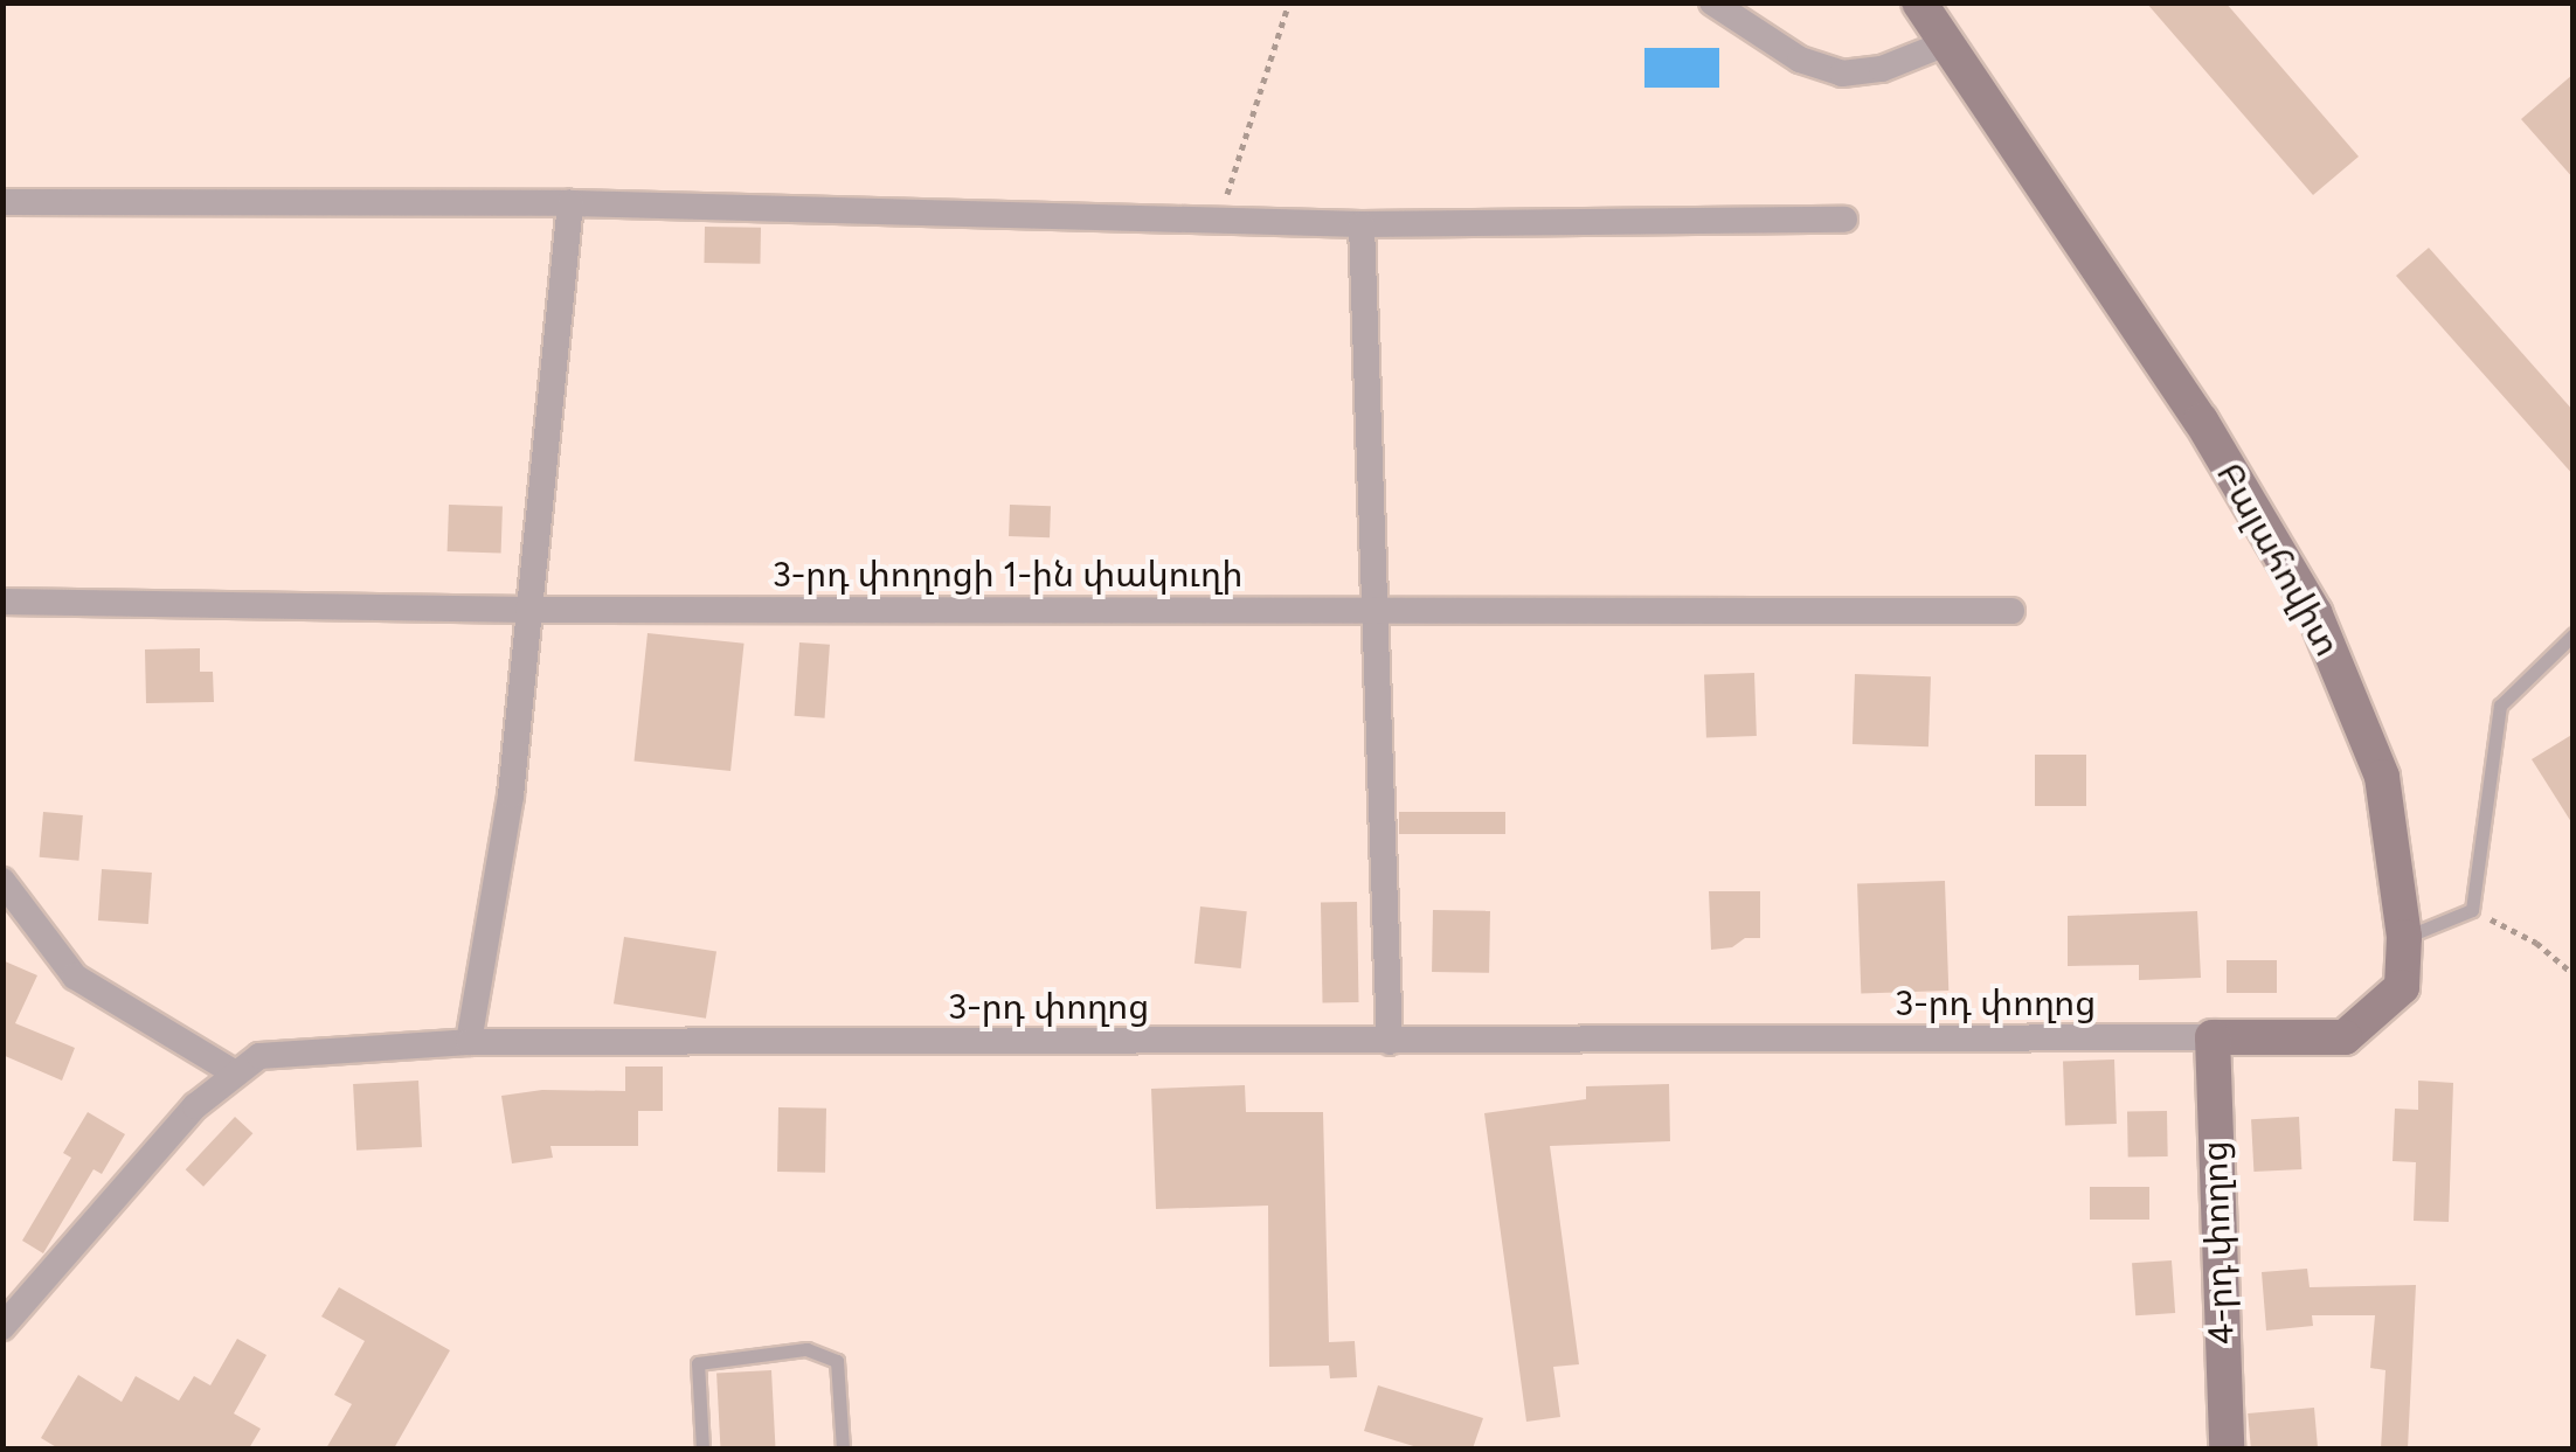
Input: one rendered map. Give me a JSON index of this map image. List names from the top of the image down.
{
  "streets": {
    "street": [
      "Բալահովիտ",
      "3-րդ փողոցի 1-ին փակուղի",
      "3-րդ փողոց",
      "4-րդ փողոց"
    ]
  },
  "crossings": [
    ["Բալահովիտ", "3-րդ փողոց"],
    ["Բալահովիտ", "4-րդ փողոց"],
    ["3-րդ փողոց", "4-րդ փողոց"]
  ]
}
